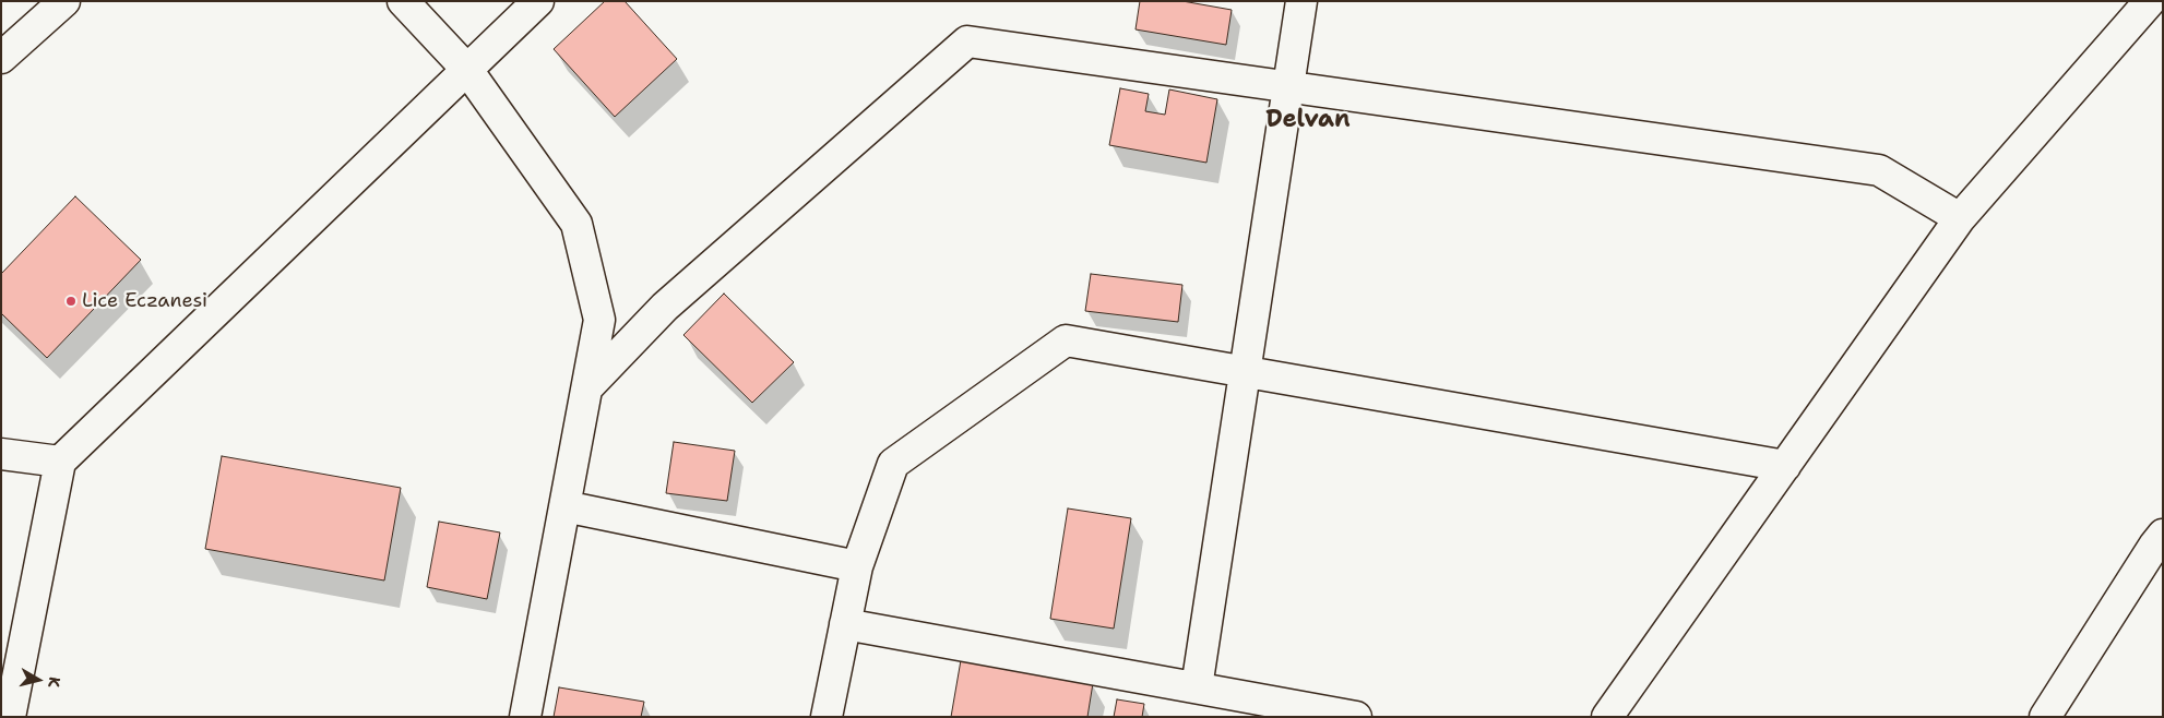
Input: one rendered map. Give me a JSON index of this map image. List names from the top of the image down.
{
  "districts": ["Delvan"],
  "places": ["Lice Eczanesi"],
  "north": "right"
}
